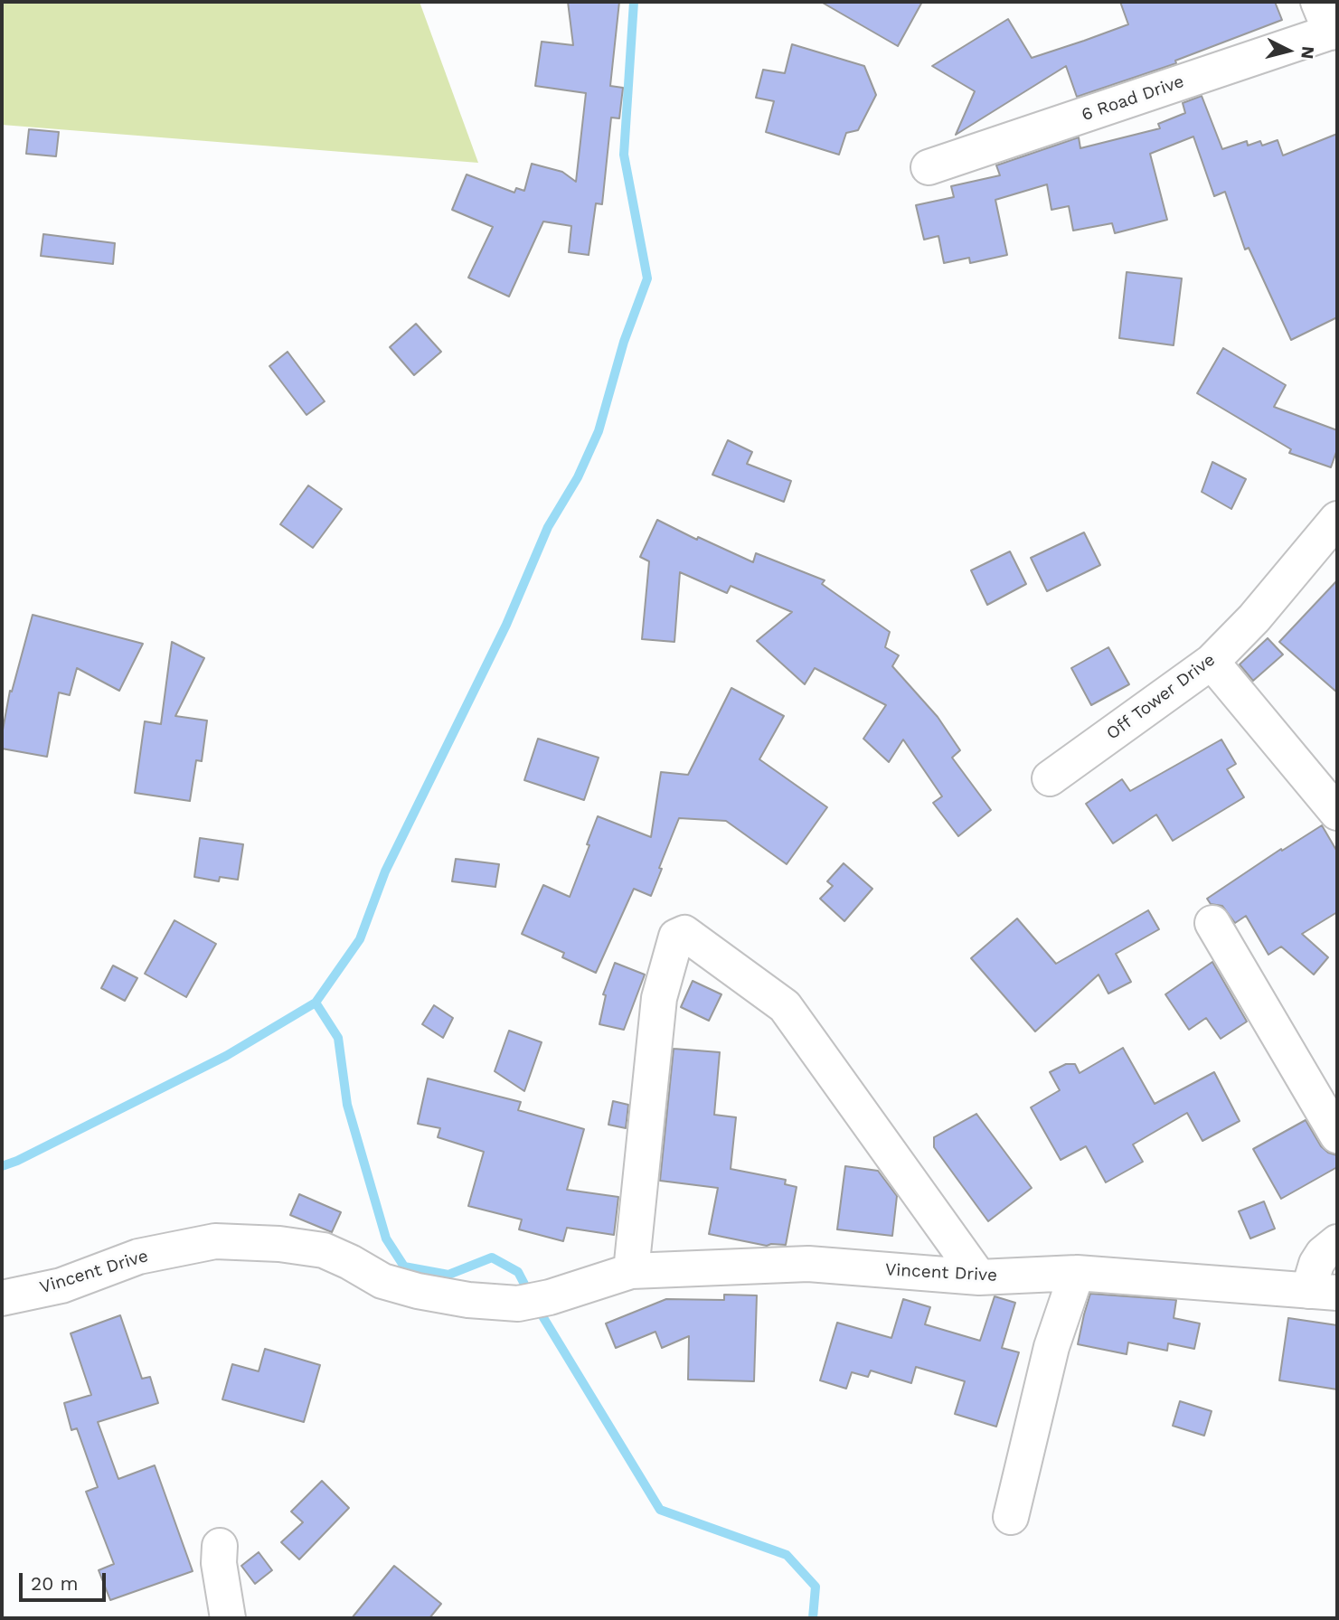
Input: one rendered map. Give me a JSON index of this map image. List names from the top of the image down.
{
  "streets": {
    "street": ["6 Road Drive", "Off Tower Drive", "Vincent Drive"]
  },
  "scale_bar": "20 m",
  "north": "right"
}
